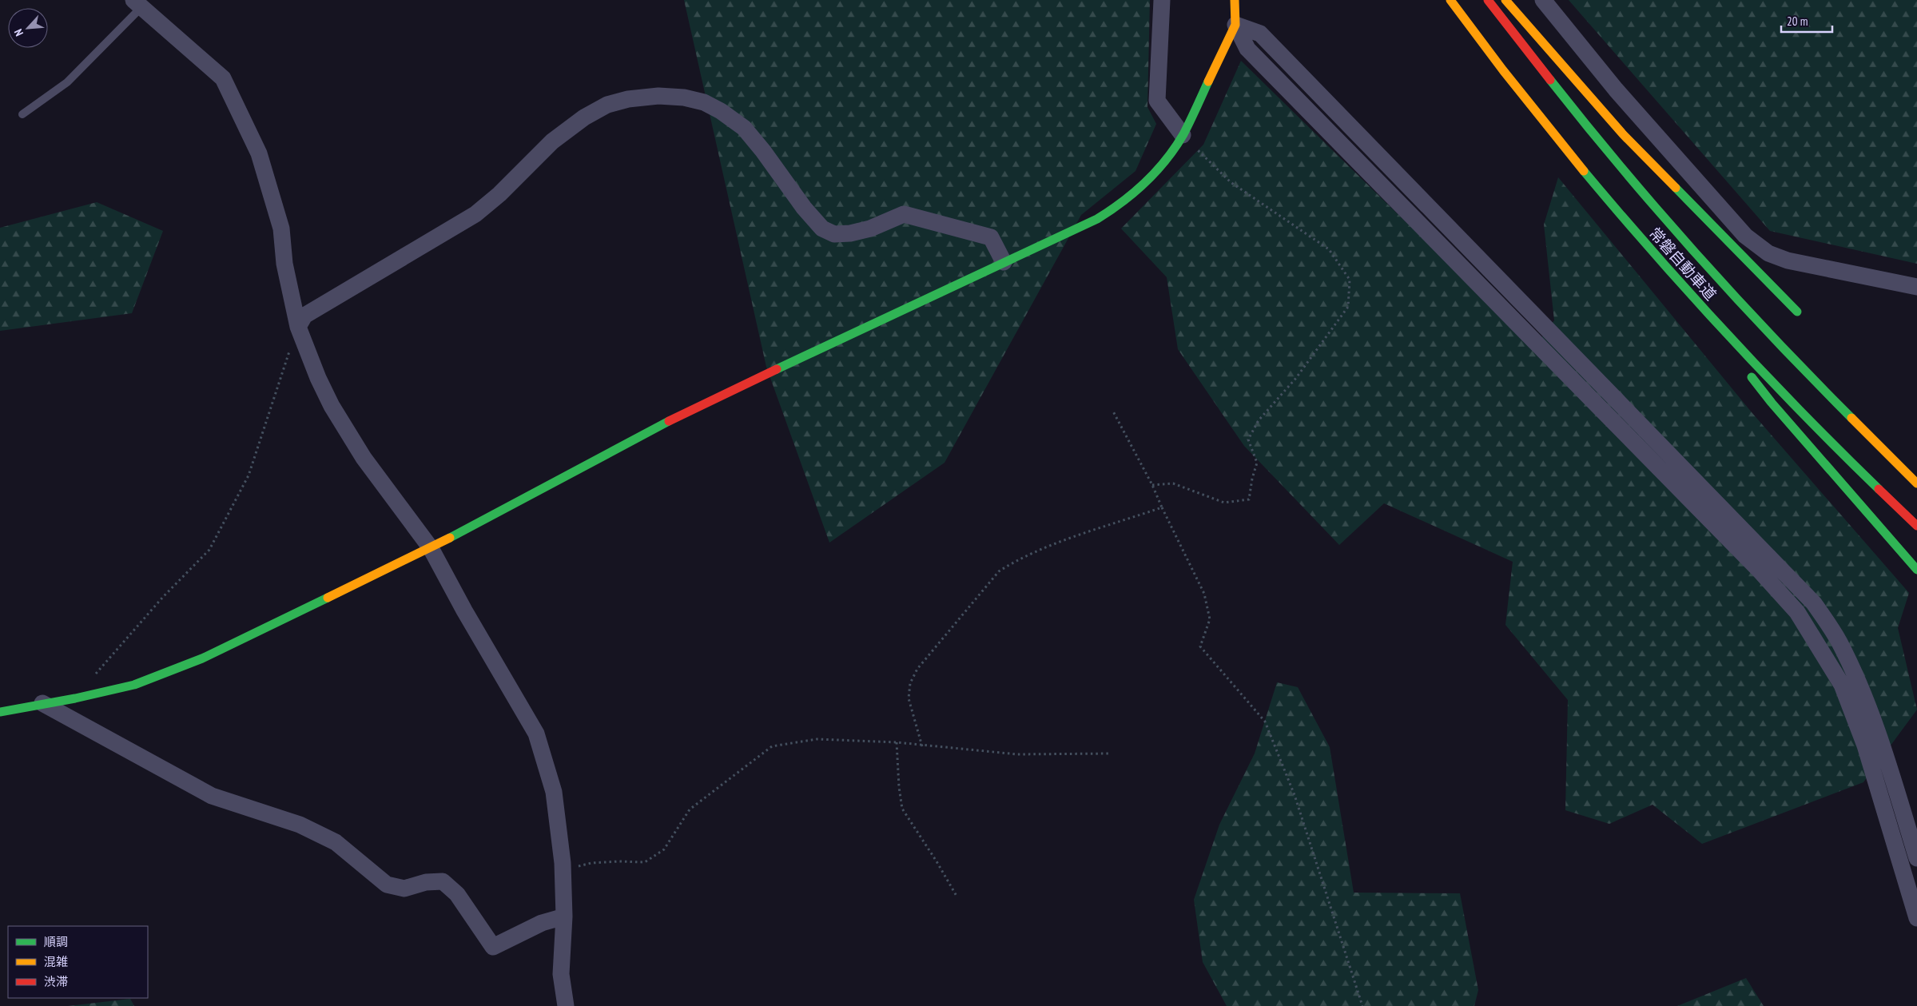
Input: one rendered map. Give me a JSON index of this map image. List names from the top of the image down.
{
  "streets": {
    "main road": ["常磐自動車道"]
  },
  "legend": ["順調", "混雑", "渋滞"],
  "scale_bar": "20 m",
  "north": "bottom left"
}
